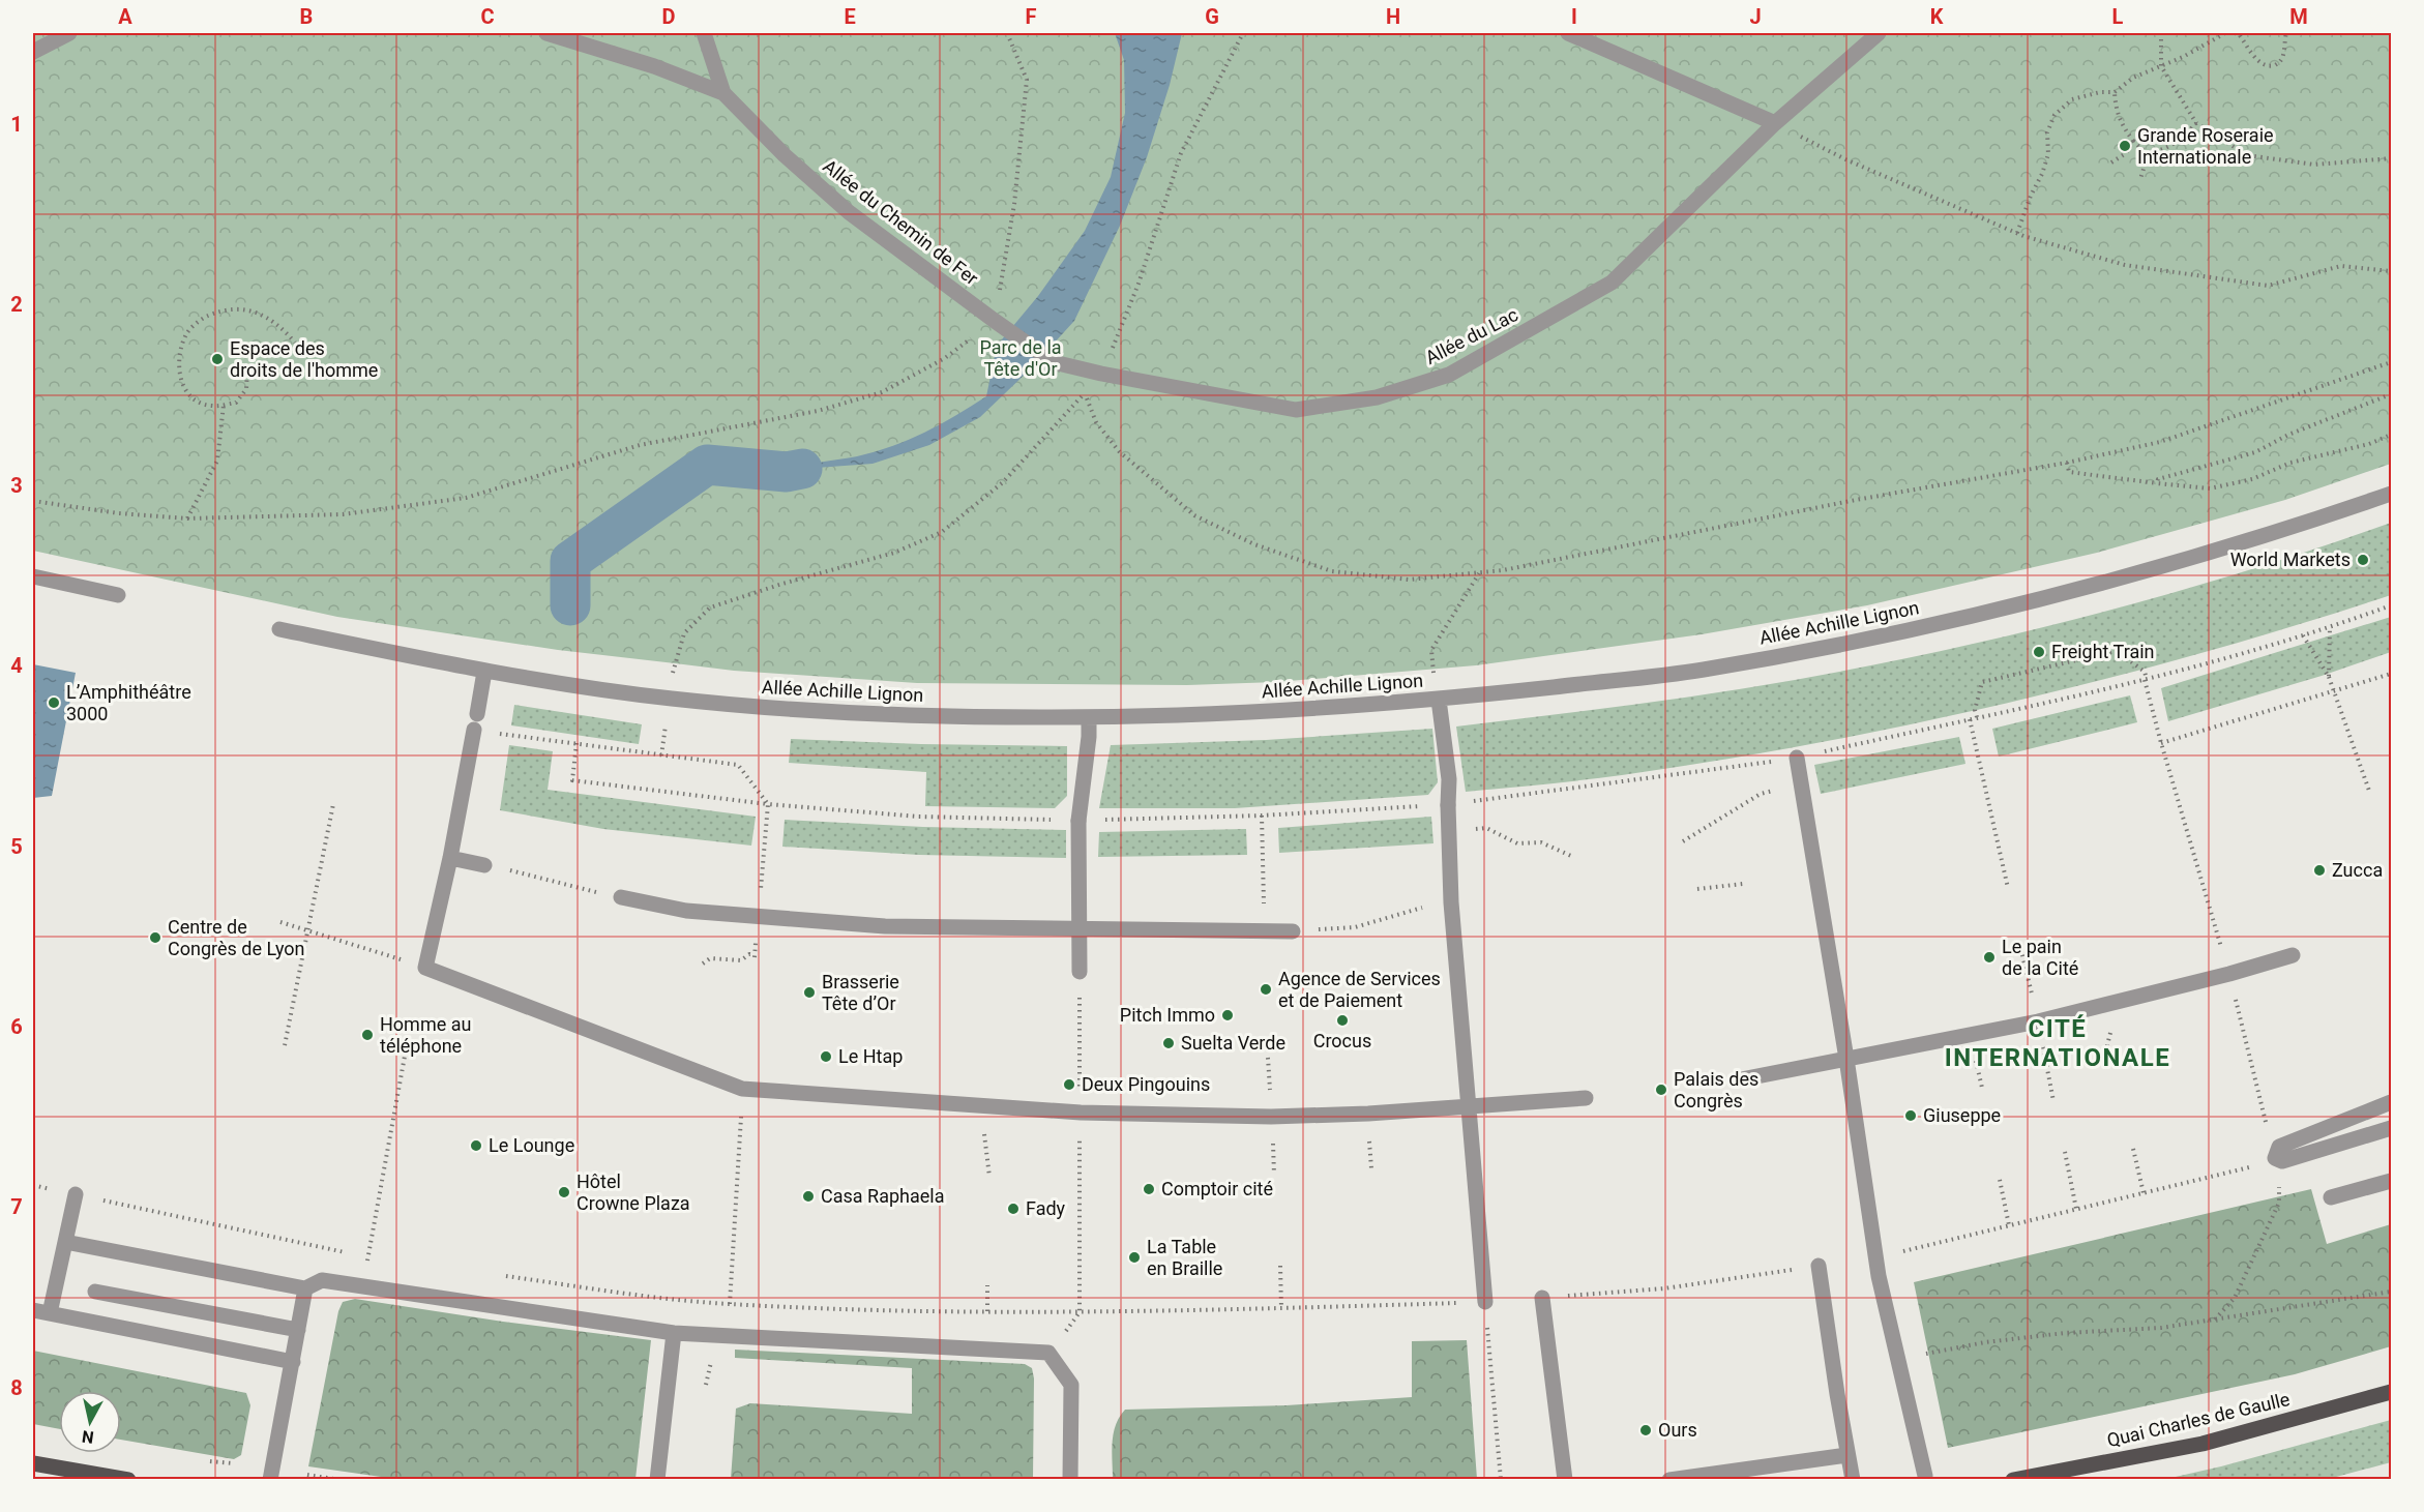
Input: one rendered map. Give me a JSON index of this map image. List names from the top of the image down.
{
  "streets": {
    "main road": ["Quai Charles de Gaulle"],
    "street": ["Allée du Chemin de Fer", "Allée du Lac", "Allée Achille Lignon"]
  },
  "crossings": [
    ["Allée du Chemin de Fer", "Allée du Lac"]
  ],
  "districts": ["CITÉ INTERNATIONALE"],
  "parks": ["Parc de la Tête d'Or"],
  "places": [
    "Grande Roseraie Internationale",
    "Espace des droits de l'homme",
    "World Markets",
    "Freight Train",
    "L’Amphithéâtre 3000",
    "Zucca",
    "Centre de Congrès de Lyon",
    "Le pain de la Cité",
    "Agence de Services et de Paiement",
    "Brasserie Tête d’Or",
    "Pitch Immo",
    "Crocus",
    "Homme au téléphone",
    "Suelta Verde",
    "Le Htap",
    "Deux Pingouins",
    "Palais des Congrès",
    "Giuseppe",
    "Le Lounge",
    "Comptoir cité",
    "Hôtel Crowne Plaza",
    "Casa Raphaela",
    "Fady",
    "La Table en Braille",
    "Ours"
  ],
  "north": "bottom",
  "grid": {
    "columns": [
      "A",
      "B",
      "C",
      "D",
      "E",
      "F",
      "G",
      "H",
      "I",
      "J",
      "K",
      "L",
      "M"
    ],
    "rows": [
      "1",
      "2",
      "3",
      "4",
      "5",
      "6",
      "7",
      "8"
    ]
  }
}
